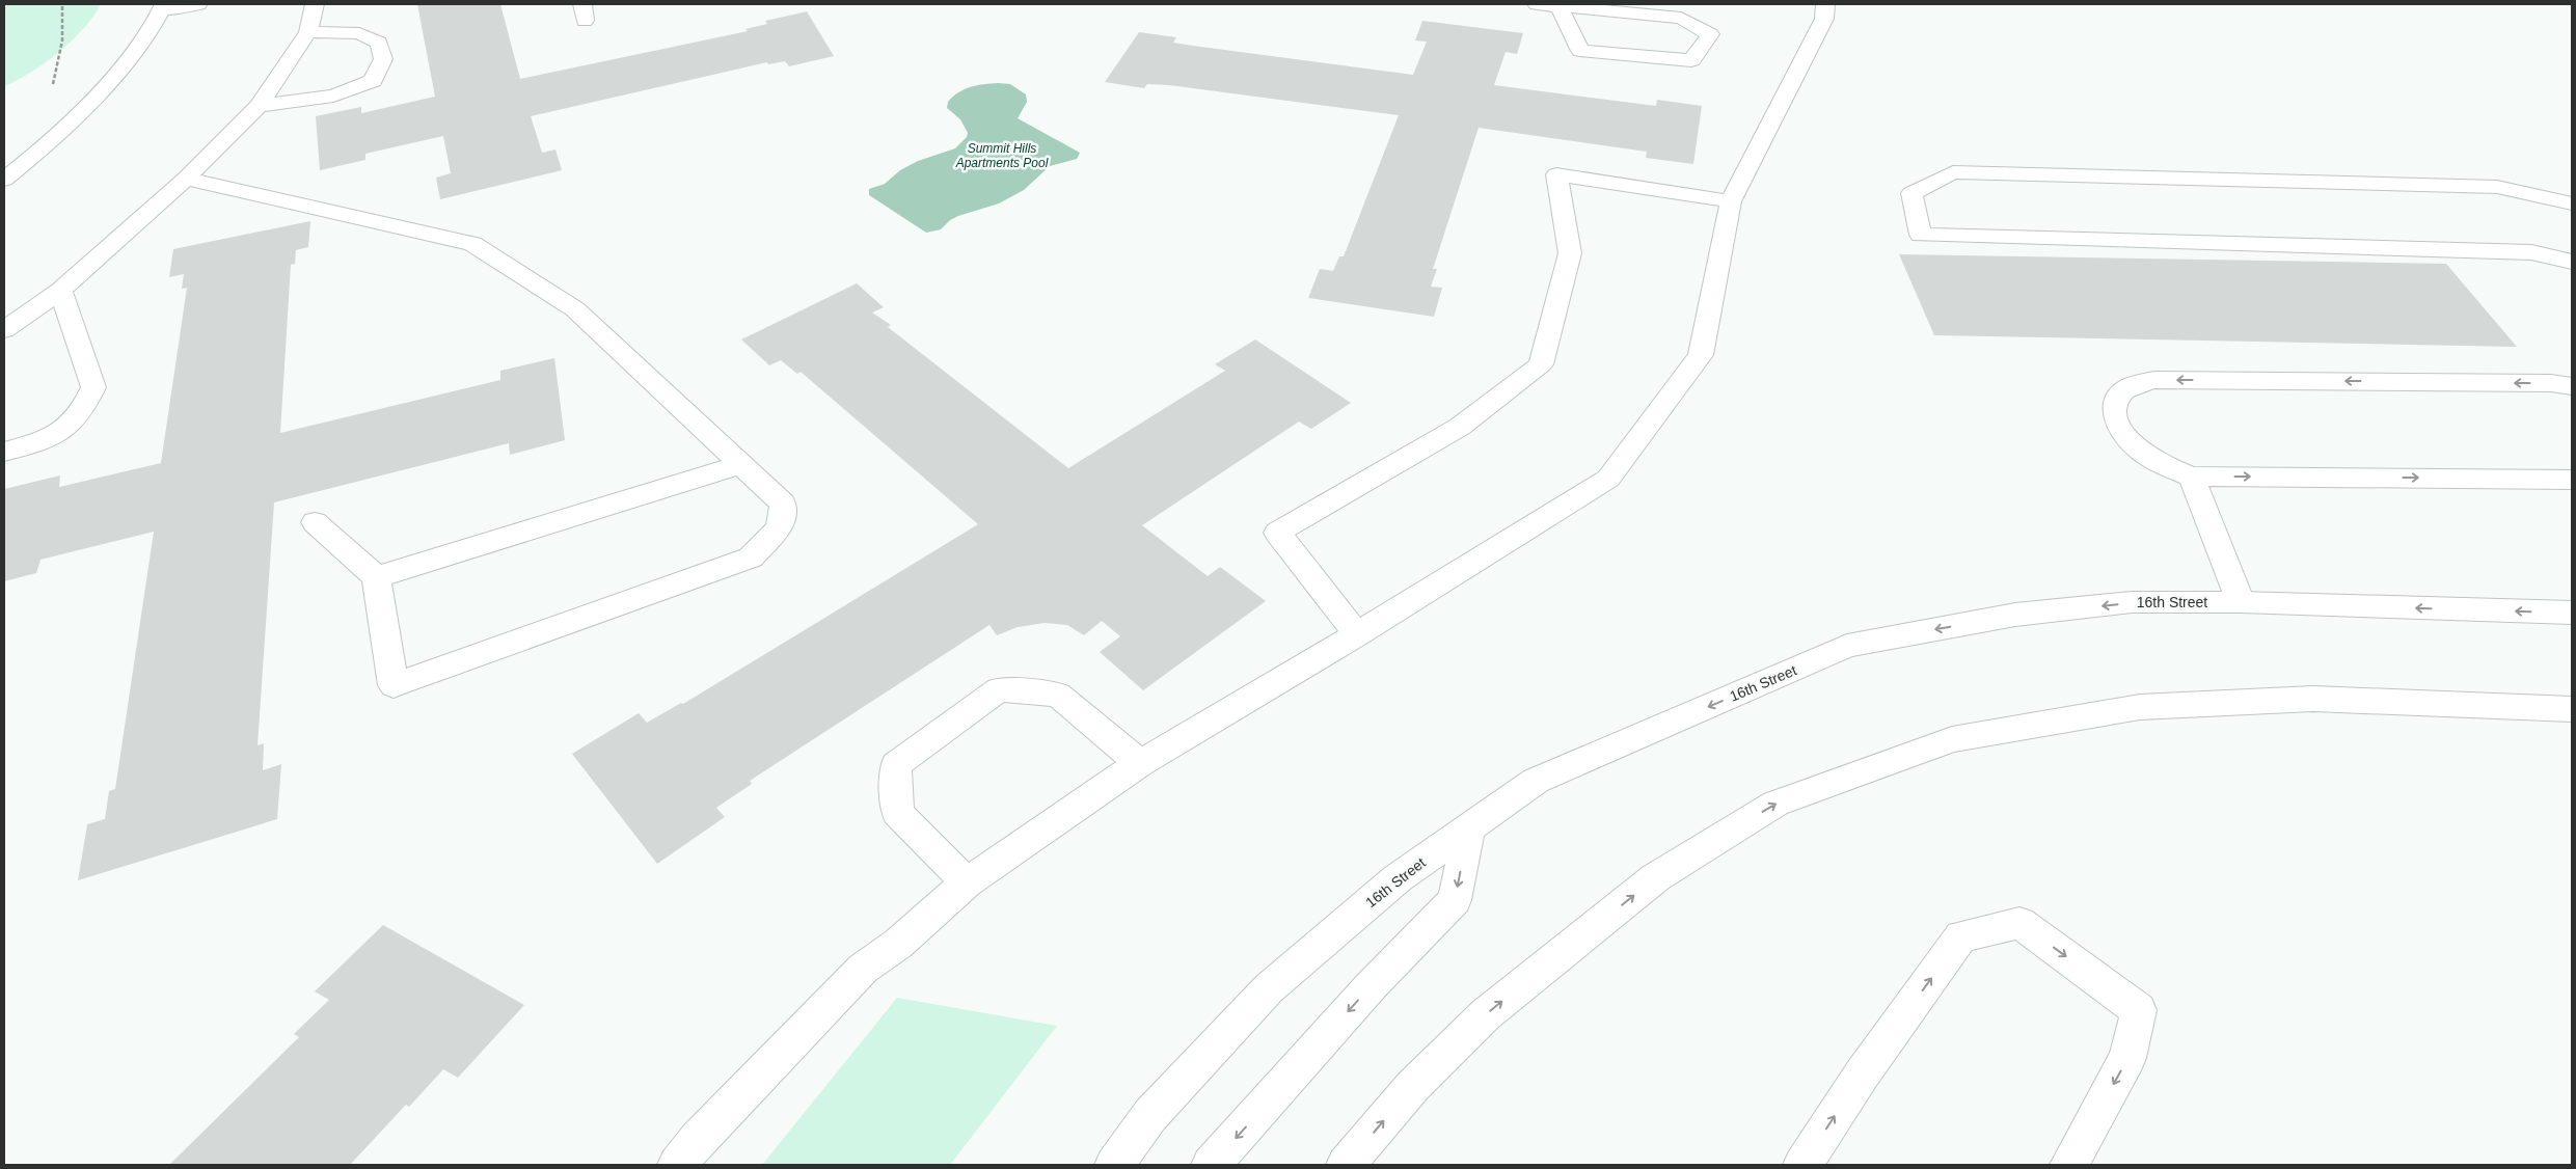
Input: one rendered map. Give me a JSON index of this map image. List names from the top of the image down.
{
  "streets": {
    "main road": ["16th Street"]
  },
  "water": ["Summit Hills Apartments Pool"]
}
